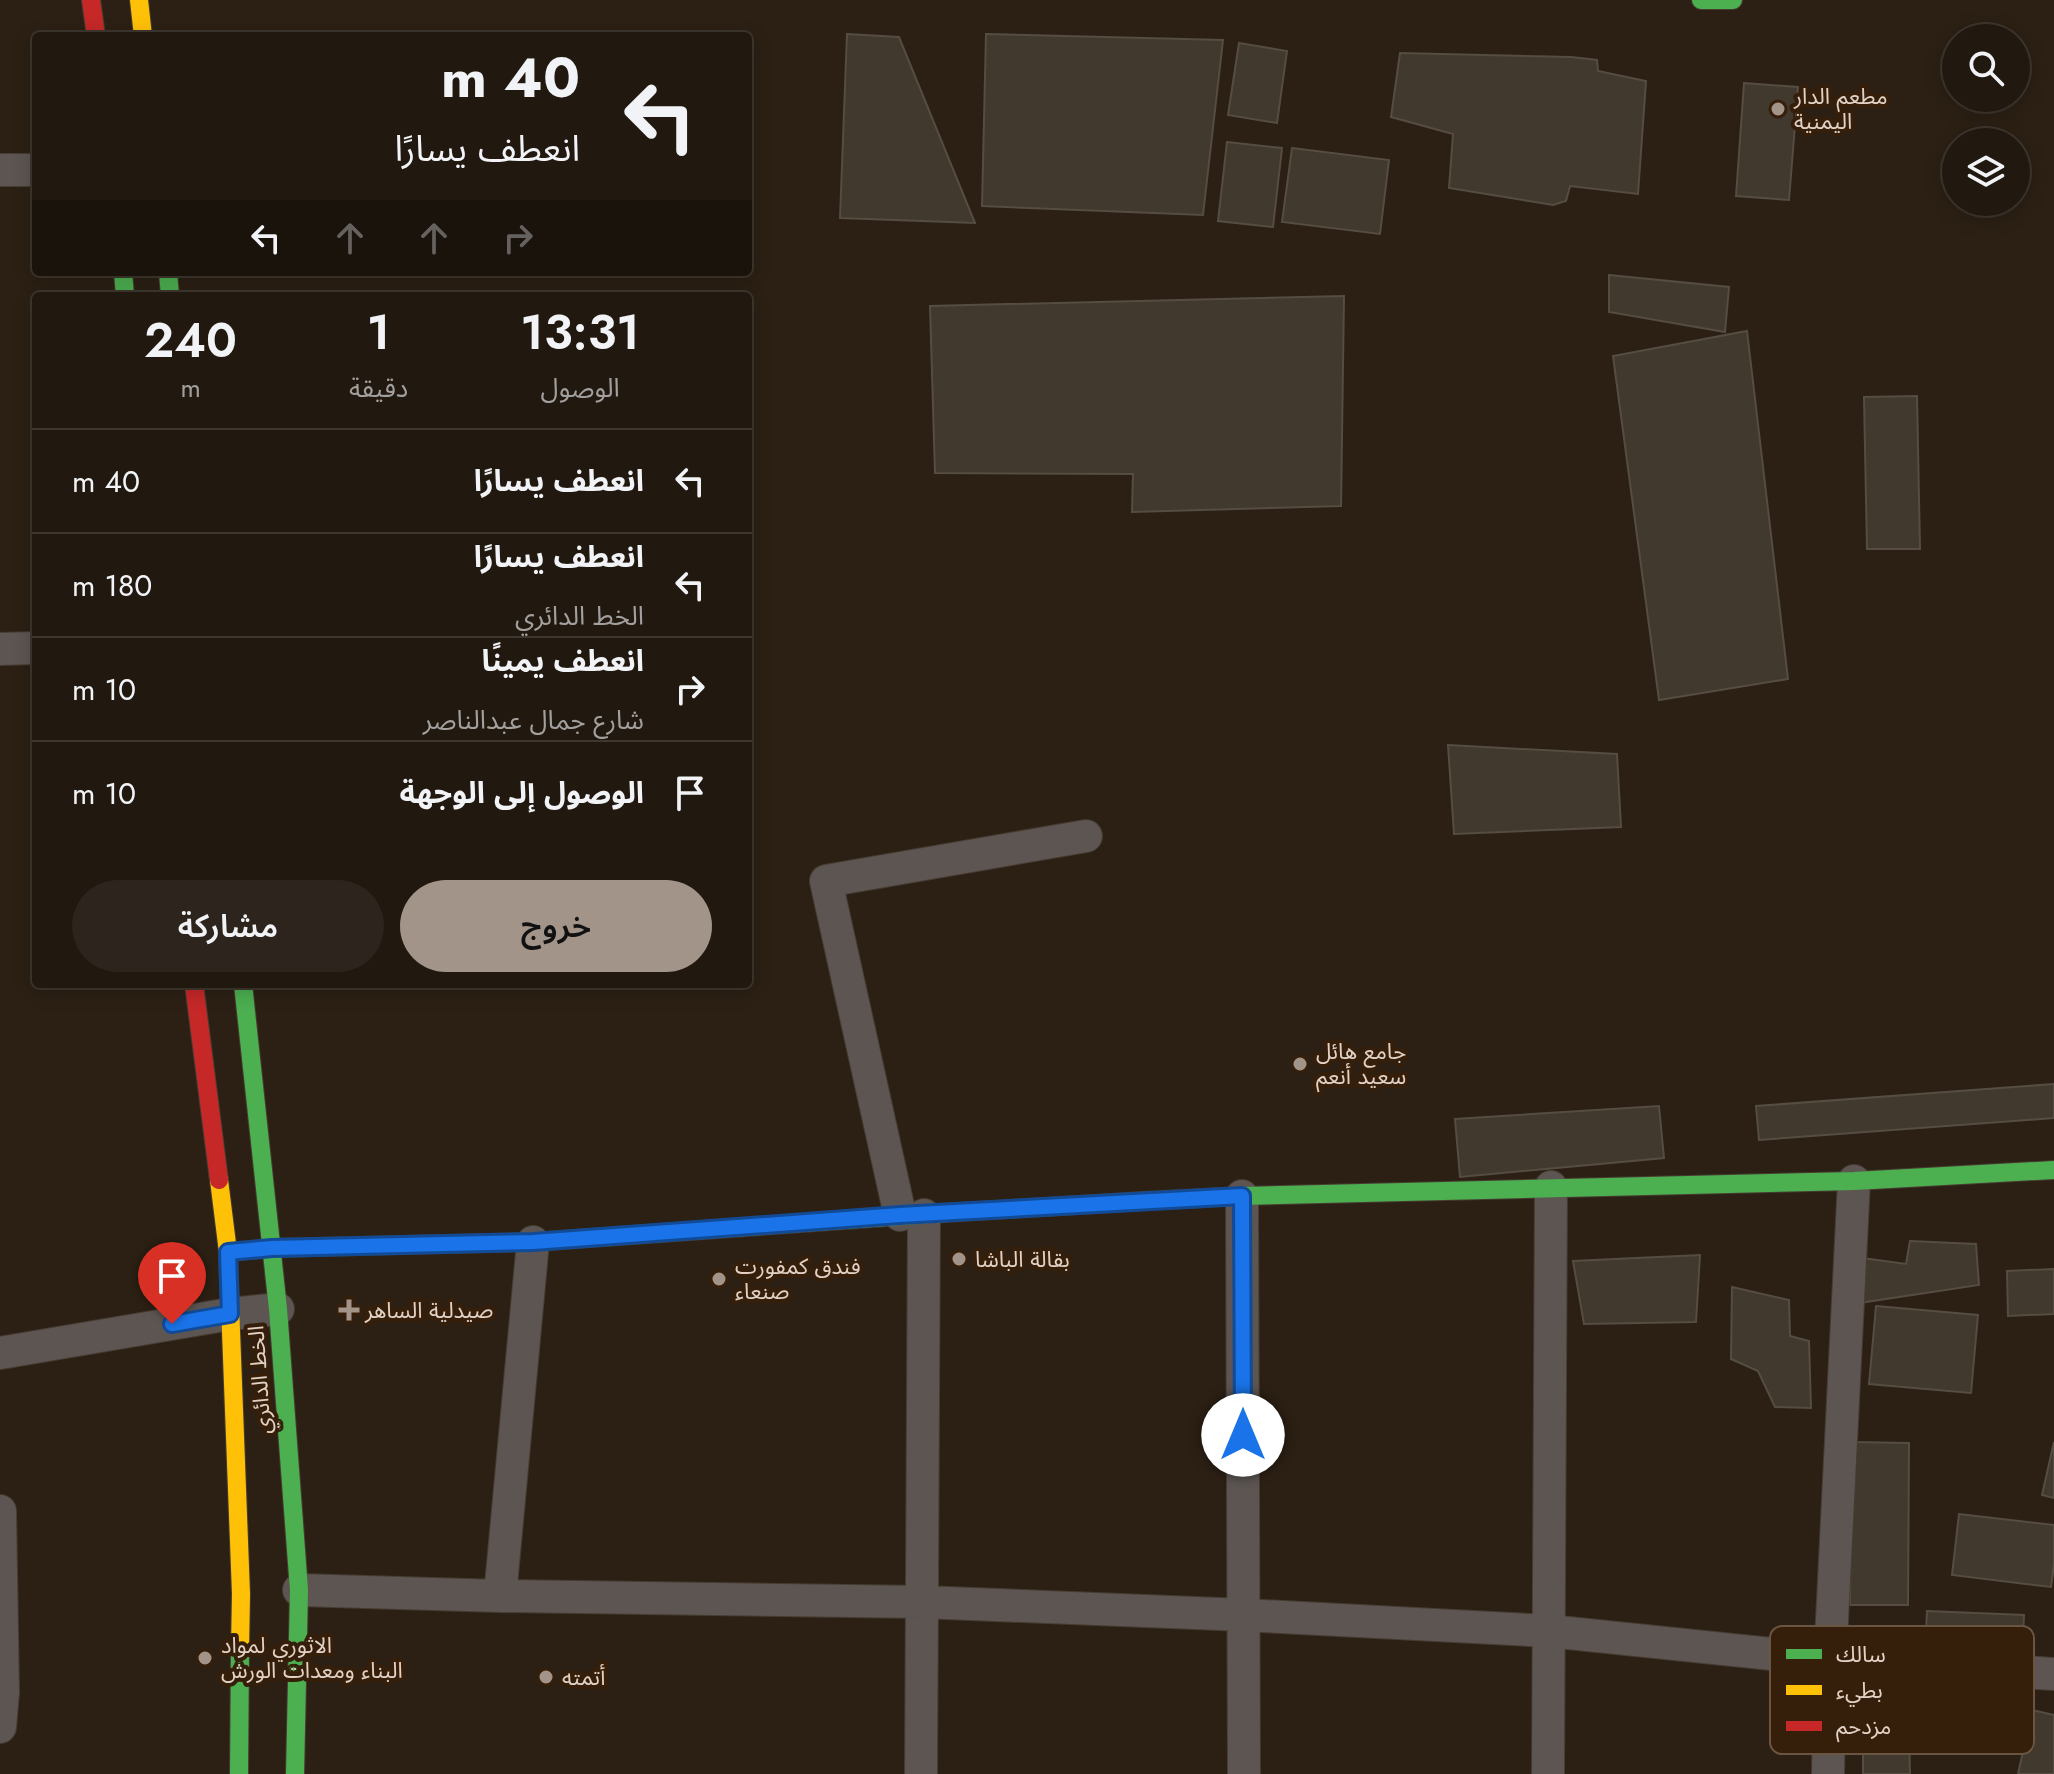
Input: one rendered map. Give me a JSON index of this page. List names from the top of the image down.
{
  "streets": {
    "street": ["الخط الدائري"]
  },
  "places": {
    "other": [
      "مطعم الدار اليمنية",
      "جامع هائل سعيد أنعم",
      "بقالة الباشا",
      "فندق كمفورت صنعاء",
      "الاثوري لمواد البناء ومعدات الورش",
      "أتمته"
    ],
    "health": ["صيدلية الساهر"]
  },
  "legend": ["سالك", "بطيء", "مزدحم"],
  "page": {
    "turn": ["40 m", "انعطف يسارًا"],
    "eta": [
      "13:31",
      "الوصول",
      "1",
      "دقيقة",
      "240",
      "m"
    ],
    "list": [
      {
        "name": "انعطف يسارًا",
        "value": "40 m"
      },
      {
        "name": "انعطف يسارًا",
        "note": "الخط الدائري",
        "value": "180 m"
      },
      {
        "name": "انعطف يمينًا",
        "note": "شارع جمال عبدالناصر",
        "value": "10 m"
      },
      {
        "name": "الوصول إلى الوجهة",
        "value": "10 m"
      }
    ],
    "buttons": ["خروج", "مشاركة"]
  }
}
